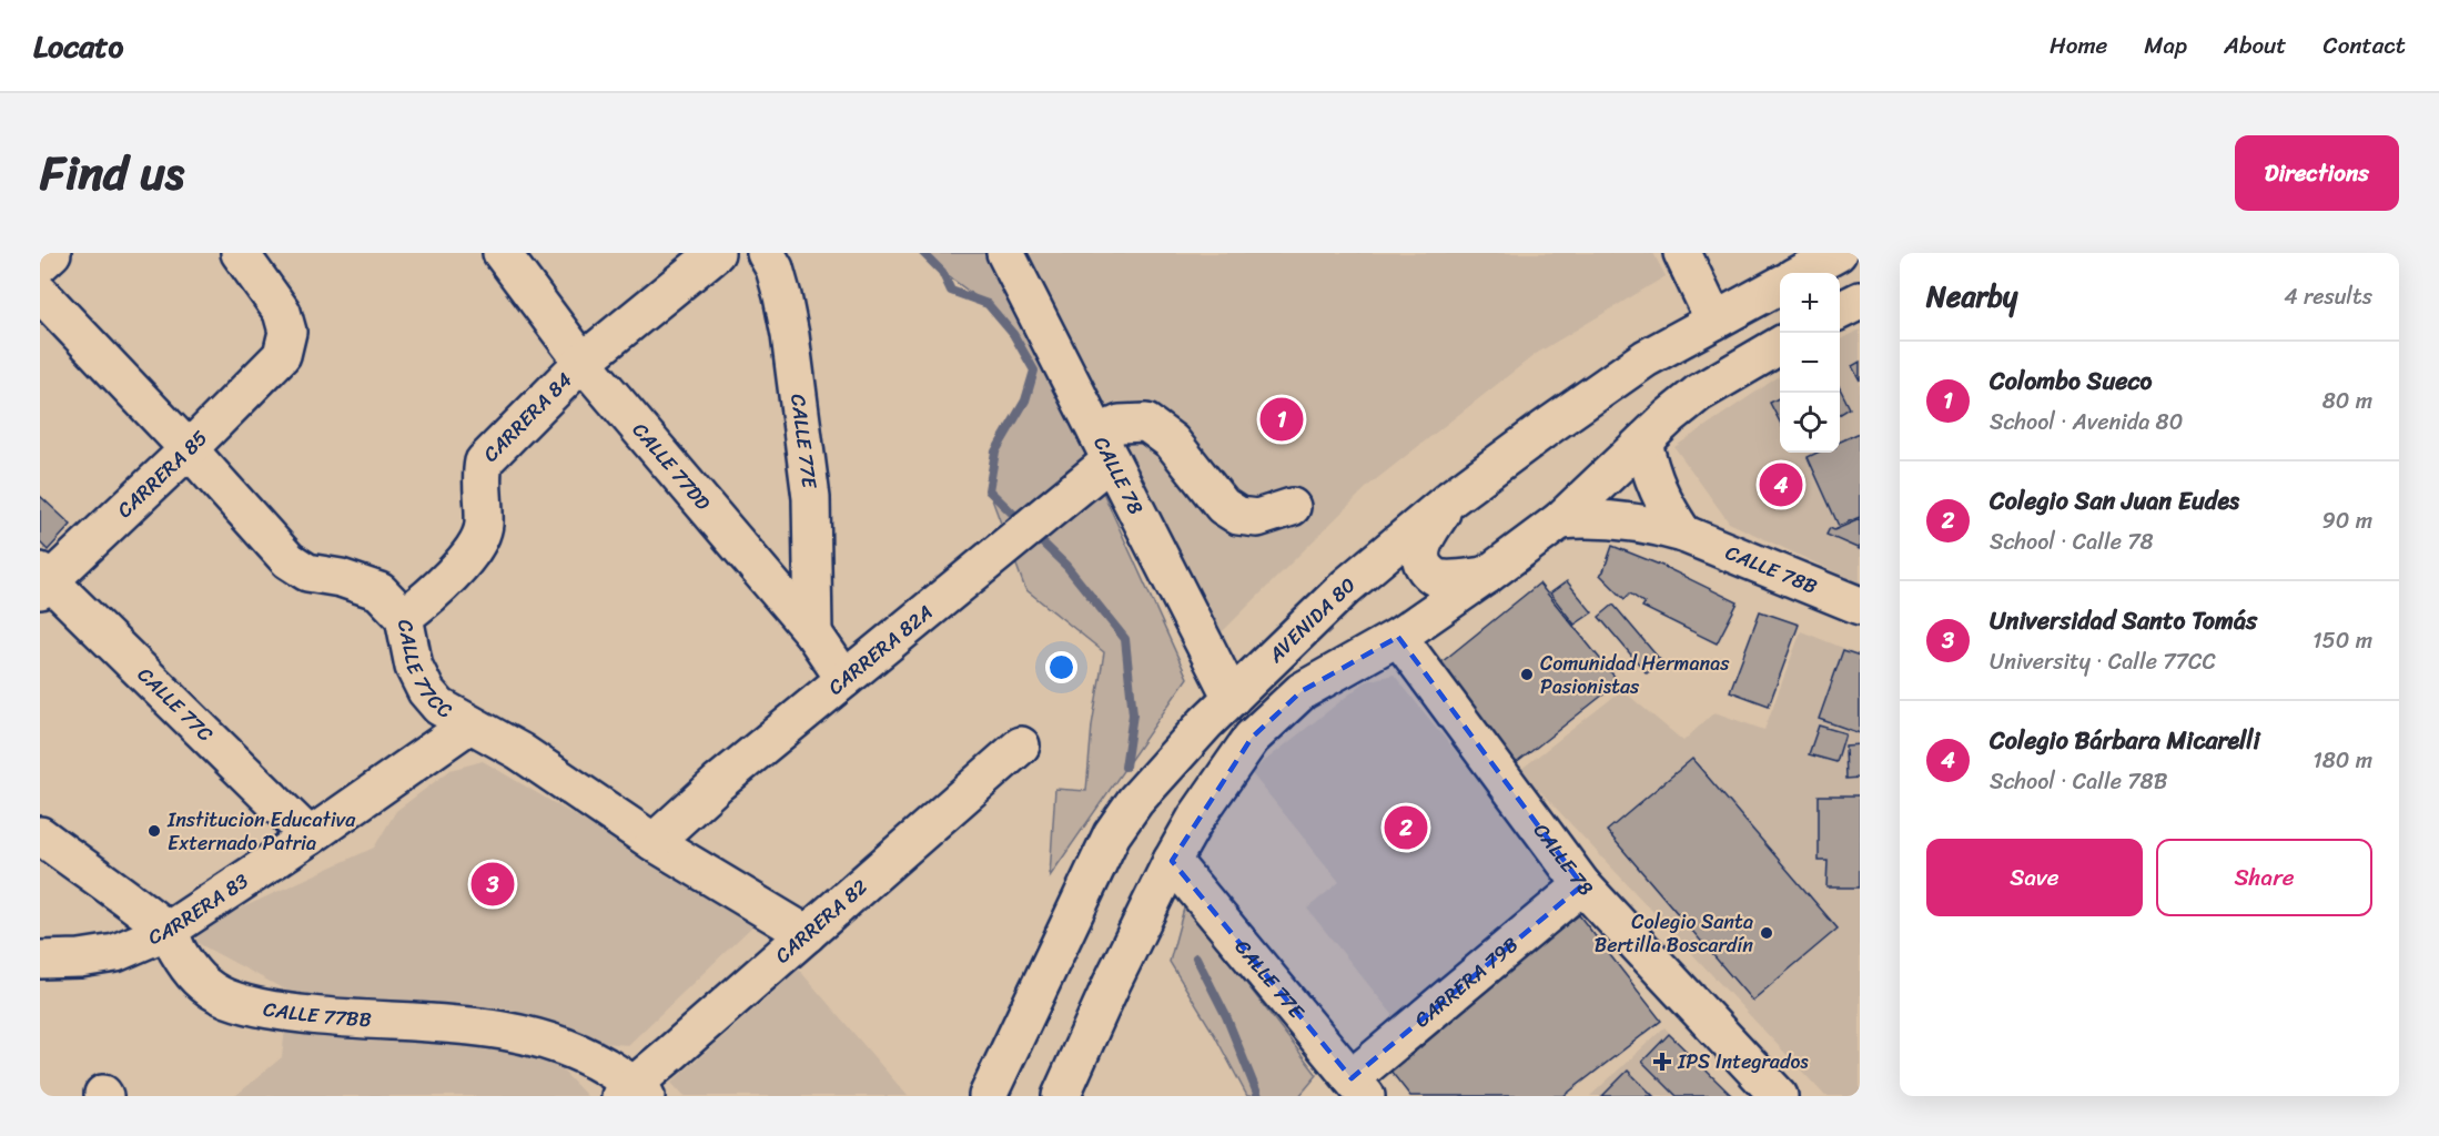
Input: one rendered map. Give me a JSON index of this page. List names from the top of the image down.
{
  "streets": {
    "street": [
      "CARRERA 84",
      "CALLE 77E",
      "CALLE 77DD",
      "CARRERA 85",
      "CALLE 78",
      "CALLE 78B",
      "AVENIDA 80",
      "CARRERA 82A",
      "CALLE 77CC",
      "CALLE 77C",
      "CARRERA 83",
      "CARRERA 82",
      "CARRERA 79B",
      "CALLE 77BB"
    ]
  },
  "crossings": [
    ["CARRERA 84", "CALLE 77DD"],
    ["CARRERA 84", "CALLE 77CC"],
    ["CALLE 77E", "CALLE 77DD"],
    ["CALLE 77E", "CARRERA 79B"],
    ["CALLE 77DD", "CARRERA 82A"],
    ["CARRERA 85", "CALLE 77CC"],
    ["CARRERA 85", "CALLE 77C"],
    ["CALLE 78", "AVENIDA 80"],
    ["CALLE 78", "CARRERA 82A"],
    ["CALLE 78", "CARRERA 79B"],
    ["CARRERA 82A", "CALLE 77CC"],
    ["CALLE 77CC", "CARRERA 83"],
    ["CALLE 77CC", "CARRERA 82"],
    ["CALLE 77C", "CARRERA 83"],
    ["CARRERA 83", "CALLE 77BB"],
    ["CARRERA 82", "CALLE 77BB"]
  ],
  "places": {
    "other": ["Comunidad Hermanas Pasionistas", "Institucion Educativa Externado Patria", "Colegio Santa Bertilla Boscardín"],
    "health": ["IPS Integrados"]
  },
  "page": {
    "header": "Locato",
    "nav": [
      "Home",
      "Map",
      "About",
      "Contact"
    ],
    "title": "Find us",
    "buttons": [
      "Directions",
      ["Save", "Share"]
    ],
    "heading": ["Nearby", "4 results"],
    "map_buttons": ["+", "−"],
    "list": [
      {
        "mark": "1",
        "name": "Colombo Sueco",
        "note": "School · Avenida 80",
        "value": "80 m"
      },
      {
        "mark": "2",
        "name": "Colegio San Juan Eudes",
        "note": "School · Calle 78",
        "value": "90 m"
      },
      {
        "mark": "3",
        "name": "Universidad Santo Tomás",
        "note": "University · Calle 77CC",
        "value": "150 m"
      },
      {
        "mark": "4",
        "name": "Colegio Bárbara Micarelli",
        "note": "School · Calle 78B",
        "value": "180 m"
      }
    ],
    "pins": [
      "1",
      "4",
      "2",
      "3"
    ]
  }
}
